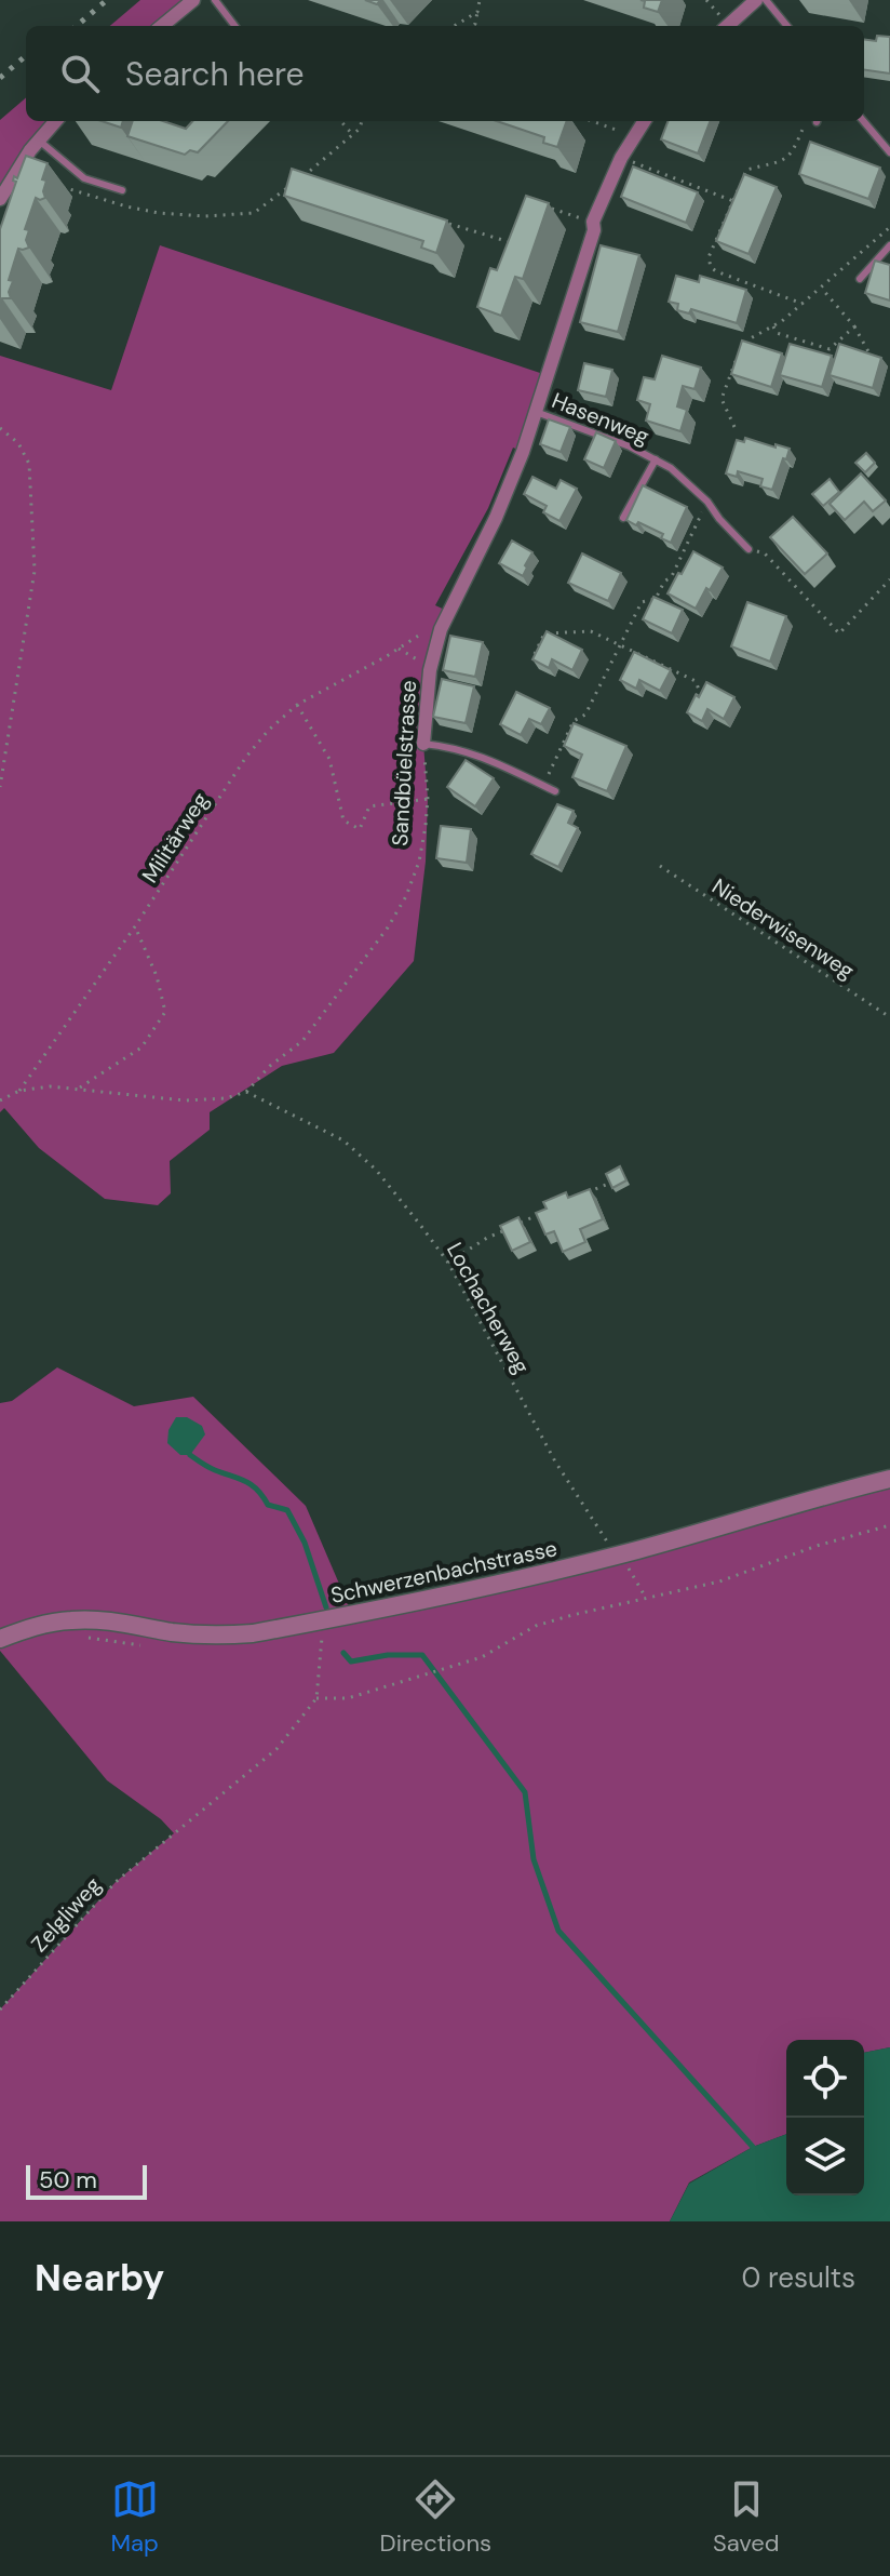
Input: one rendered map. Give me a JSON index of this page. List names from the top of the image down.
{
  "streets": {
    "street": ["Sandbüelstrasse", "Schwerzenbachstrasse"],
    "lane": ["Hasenweg"],
    "path": [
      "Militärweg",
      "Niederwisenweg",
      "Lochacherweg",
      "Zelgliweg"
    ]
  },
  "crossings": [
    ["Hasenweg", "Sandbüelstrasse"],
    ["Sandbüelstrasse", "Militärweg"],
    ["Sandbüelstrasse", "Lochacherweg"],
    ["Lochacherweg", "Schwerzenbachstrasse"]
  ],
  "scale_bar": "50 m",
  "page": {
    "search": "Search here",
    "scale": "50 m",
    "heading": ["Nearby", "0 results"],
    "nav": ["Map", "Directions", "Saved"]
  }
}
